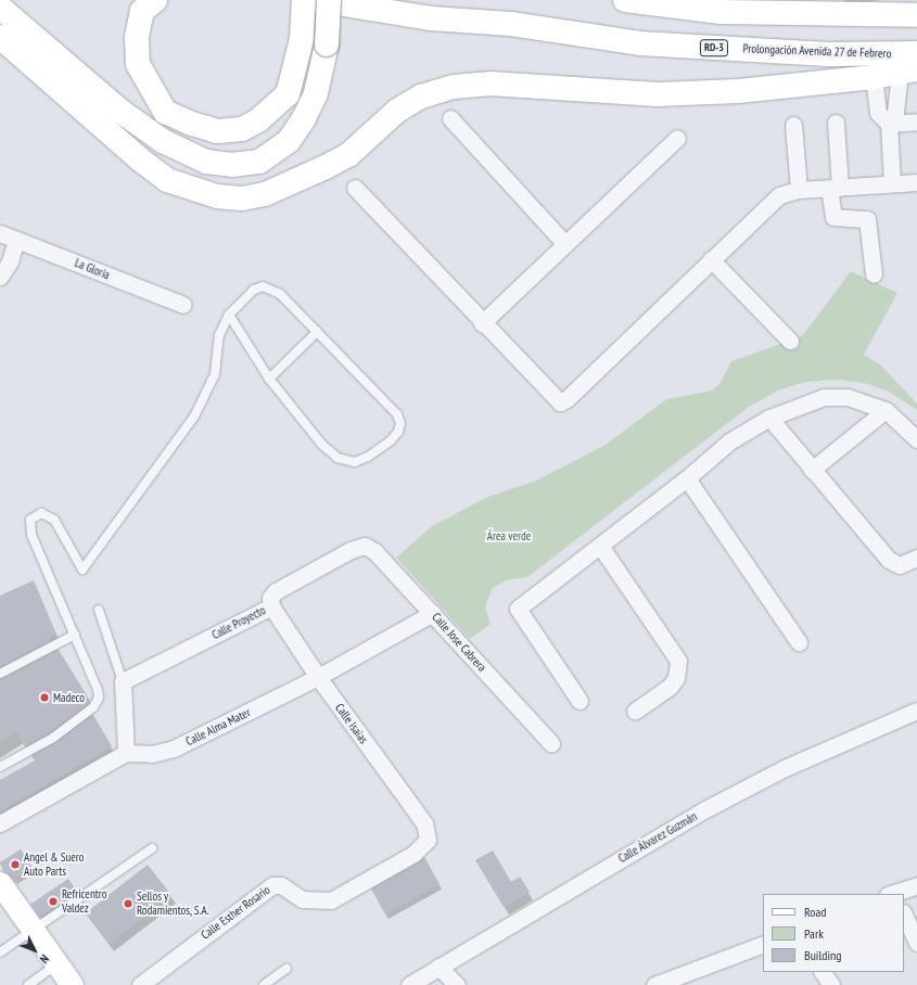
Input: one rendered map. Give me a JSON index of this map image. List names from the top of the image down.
{
  "streets": {
    "main road": ["RD-3", "Prolongación Avenida 27 de Febrero"],
    "street": [
      "La Gloria",
      "Calle Proyecto",
      "Calle Jose Cabrera",
      "Calle Isaias",
      "Calle Alma Mater",
      "Calle Álvarez Guzmán",
      "Calle Esther Rosario"
    ]
  },
  "crossings": [
    ["Calle Proyecto", "Calle Jose Cabrera"],
    ["Calle Proyecto", "Calle Isaias"],
    ["Calle Jose Cabrera", "Calle Alma Mater"],
    ["Calle Isaias", "Calle Alma Mater"],
    ["Calle Isaias", "Calle Esther Rosario"]
  ],
  "parks": ["Área verde"],
  "places": [
    "Madeco",
    "Angel & Suero Auto Parts",
    "Refricentro Valdez",
    "Sellos y Rodamientos, S.A."
  ],
  "legend": ["Road", "Park", "Building"],
  "north": "bottom right"
}
